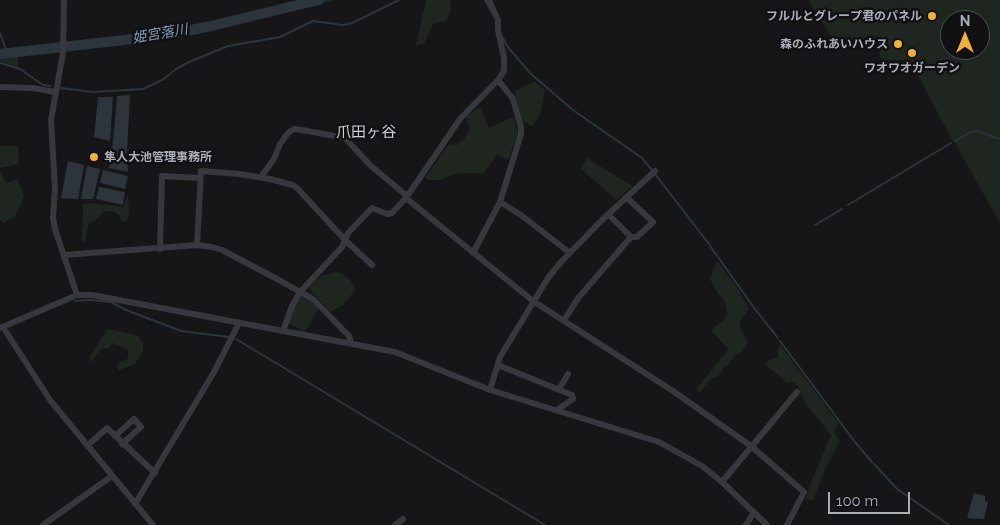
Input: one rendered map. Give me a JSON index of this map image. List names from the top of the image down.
{
  "districts": ["爪田ヶ谷"],
  "water": ["姫宮落川"],
  "places": [
    "フルルとグレープ君のパネル",
    "森のふれあいハウス",
    "ワオワオガーデン",
    "隼人大池管理事務所"
  ],
  "scale_bar": "100 m",
  "north": "top"
}
